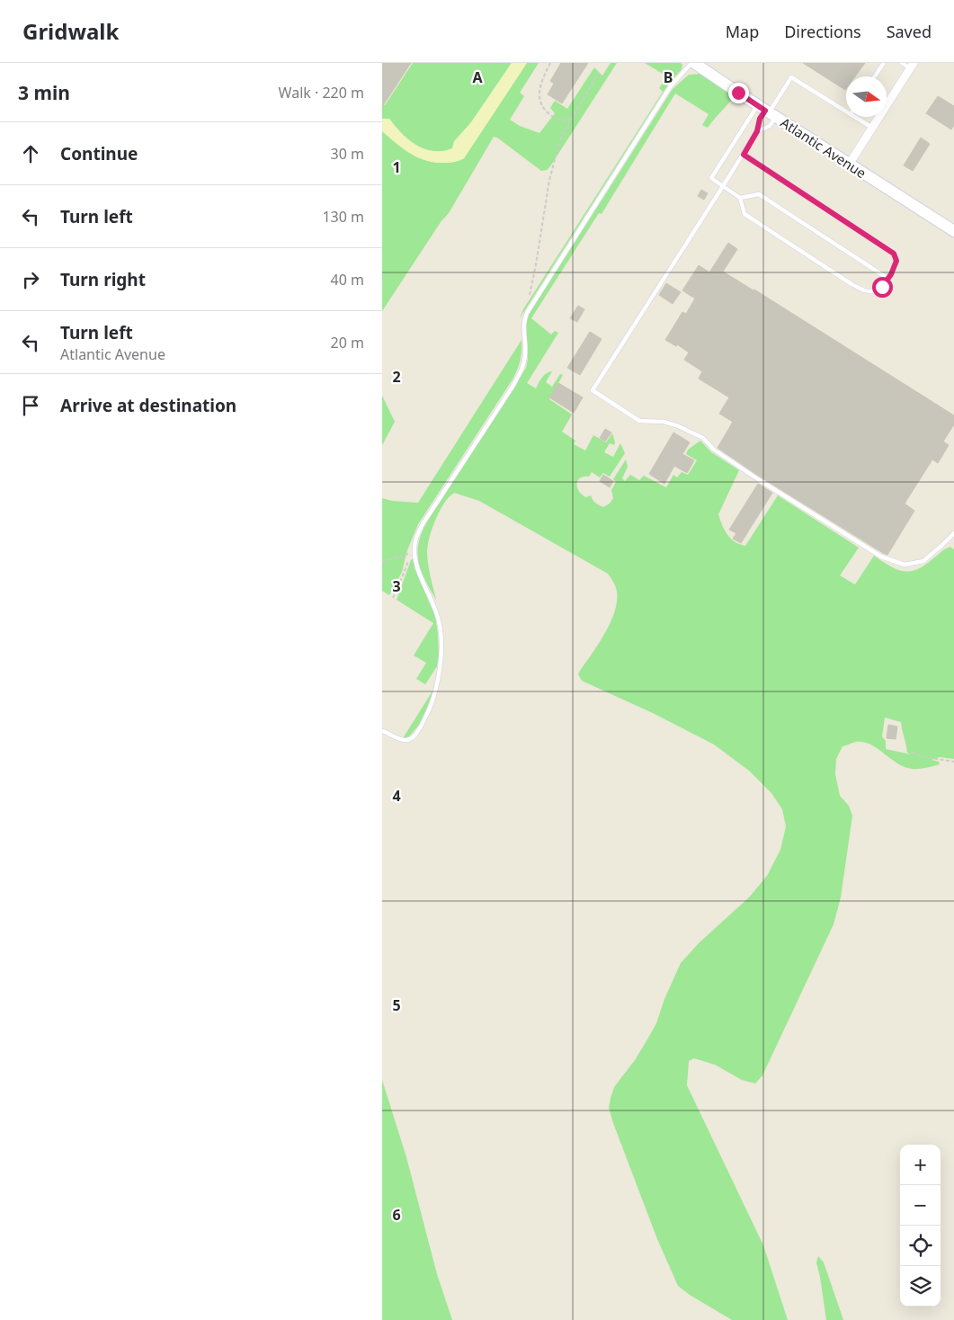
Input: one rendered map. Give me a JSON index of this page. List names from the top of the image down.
{
  "streets": {
    "main road": ["Atlantic Avenue"]
  },
  "north": "right",
  "page": {
    "header": "Gridwalk",
    "nav": ["Map", "Directions", "Saved"],
    "heading": ["3 min", "Walk · 220 m"],
    "list": [
      ["Continue", "30 m"],
      ["Turn left", "130 m"],
      ["Turn right", "40 m"],
      ["Turn left", "Atlantic Avenue", "20 m"],
      "Arrive at destination"
    ],
    "map_buttons": ["+", "−"]
  },
  "grid": {
    "columns": ["A", "B"],
    "rows": [
      "1",
      "2",
      "3",
      "4",
      "5",
      "6"
    ]
  }
}
